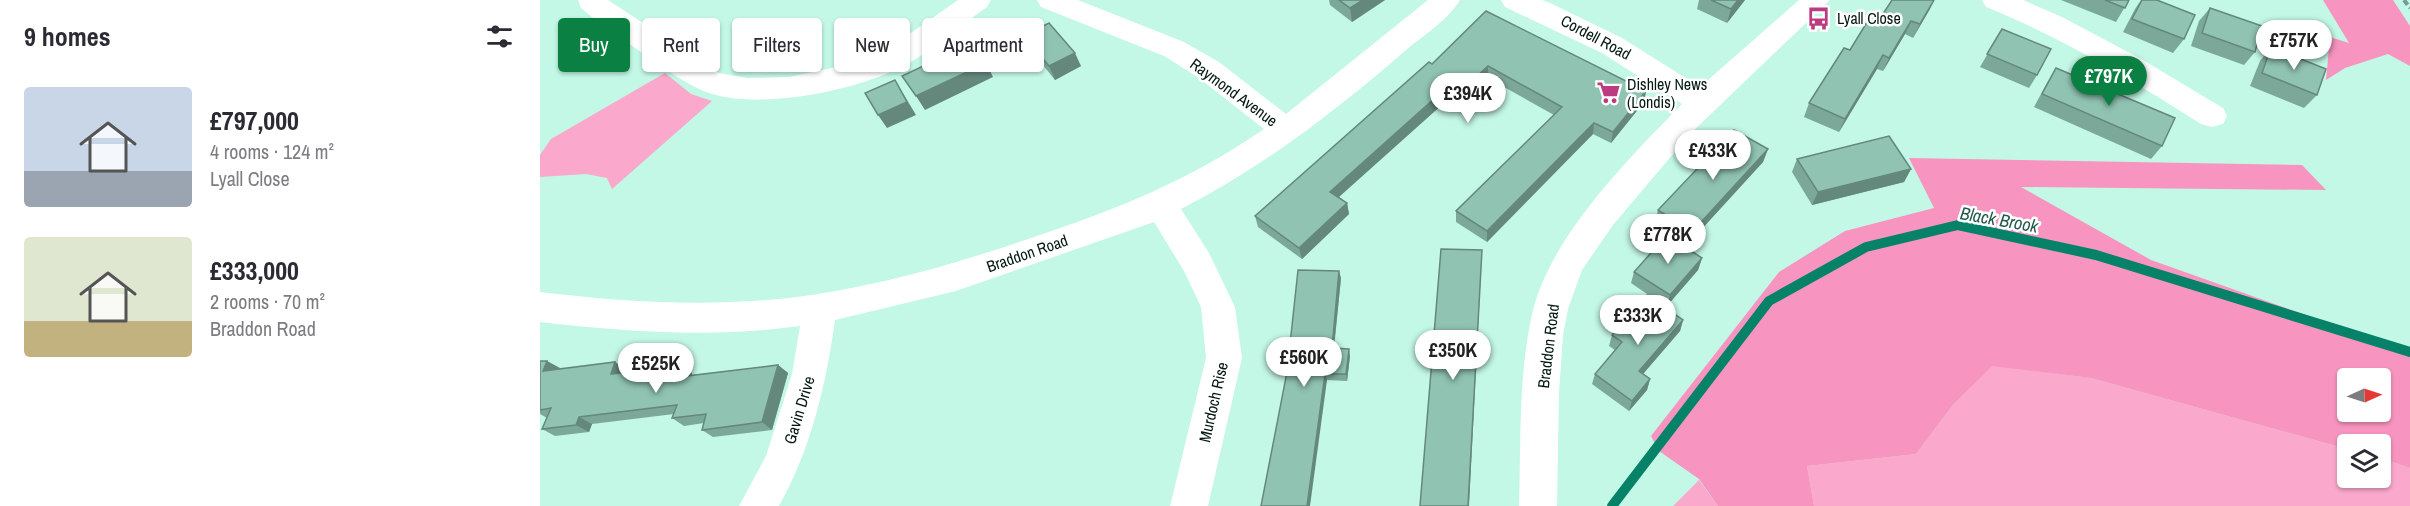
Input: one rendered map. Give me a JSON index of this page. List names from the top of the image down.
{
  "streets": {
    "street": [
      "Cordell Road",
      "Raymond Avenue",
      "Braddon Road",
      "Murdoch Rise",
      "Gavin Drive"
    ]
  },
  "crossings": [
    ["Cordell Road", "Braddon Road"],
    ["Raymond Avenue", "Braddon Road"],
    ["Braddon Road", "Murdoch Rise"],
    ["Braddon Road", "Gavin Drive"]
  ],
  "water": ["Black Brook"],
  "places": {
    "bus stop": ["Lyall Close"],
    "supermarket": ["Dishley News (Londis)"]
  },
  "north": "right",
  "page": {
    "heading": "9 homes",
    "chip": [
      "Buy",
      "Rent",
      "Filters",
      "New",
      "Apartment"
    ],
    "price": [
      "£757K",
      "£797K",
      "£394K",
      "£433K",
      "£778K",
      "£333K",
      "£350K",
      "£560K",
      "£525K"
    ],
    "list": [
      {
        "name": "£797,000",
        "note": "4 rooms · 124 m² · Lyall Close"
      },
      {
        "name": "£333,000",
        "note": "2 rooms · 70 m² · Braddon Road"
      }
    ]
  }
}
